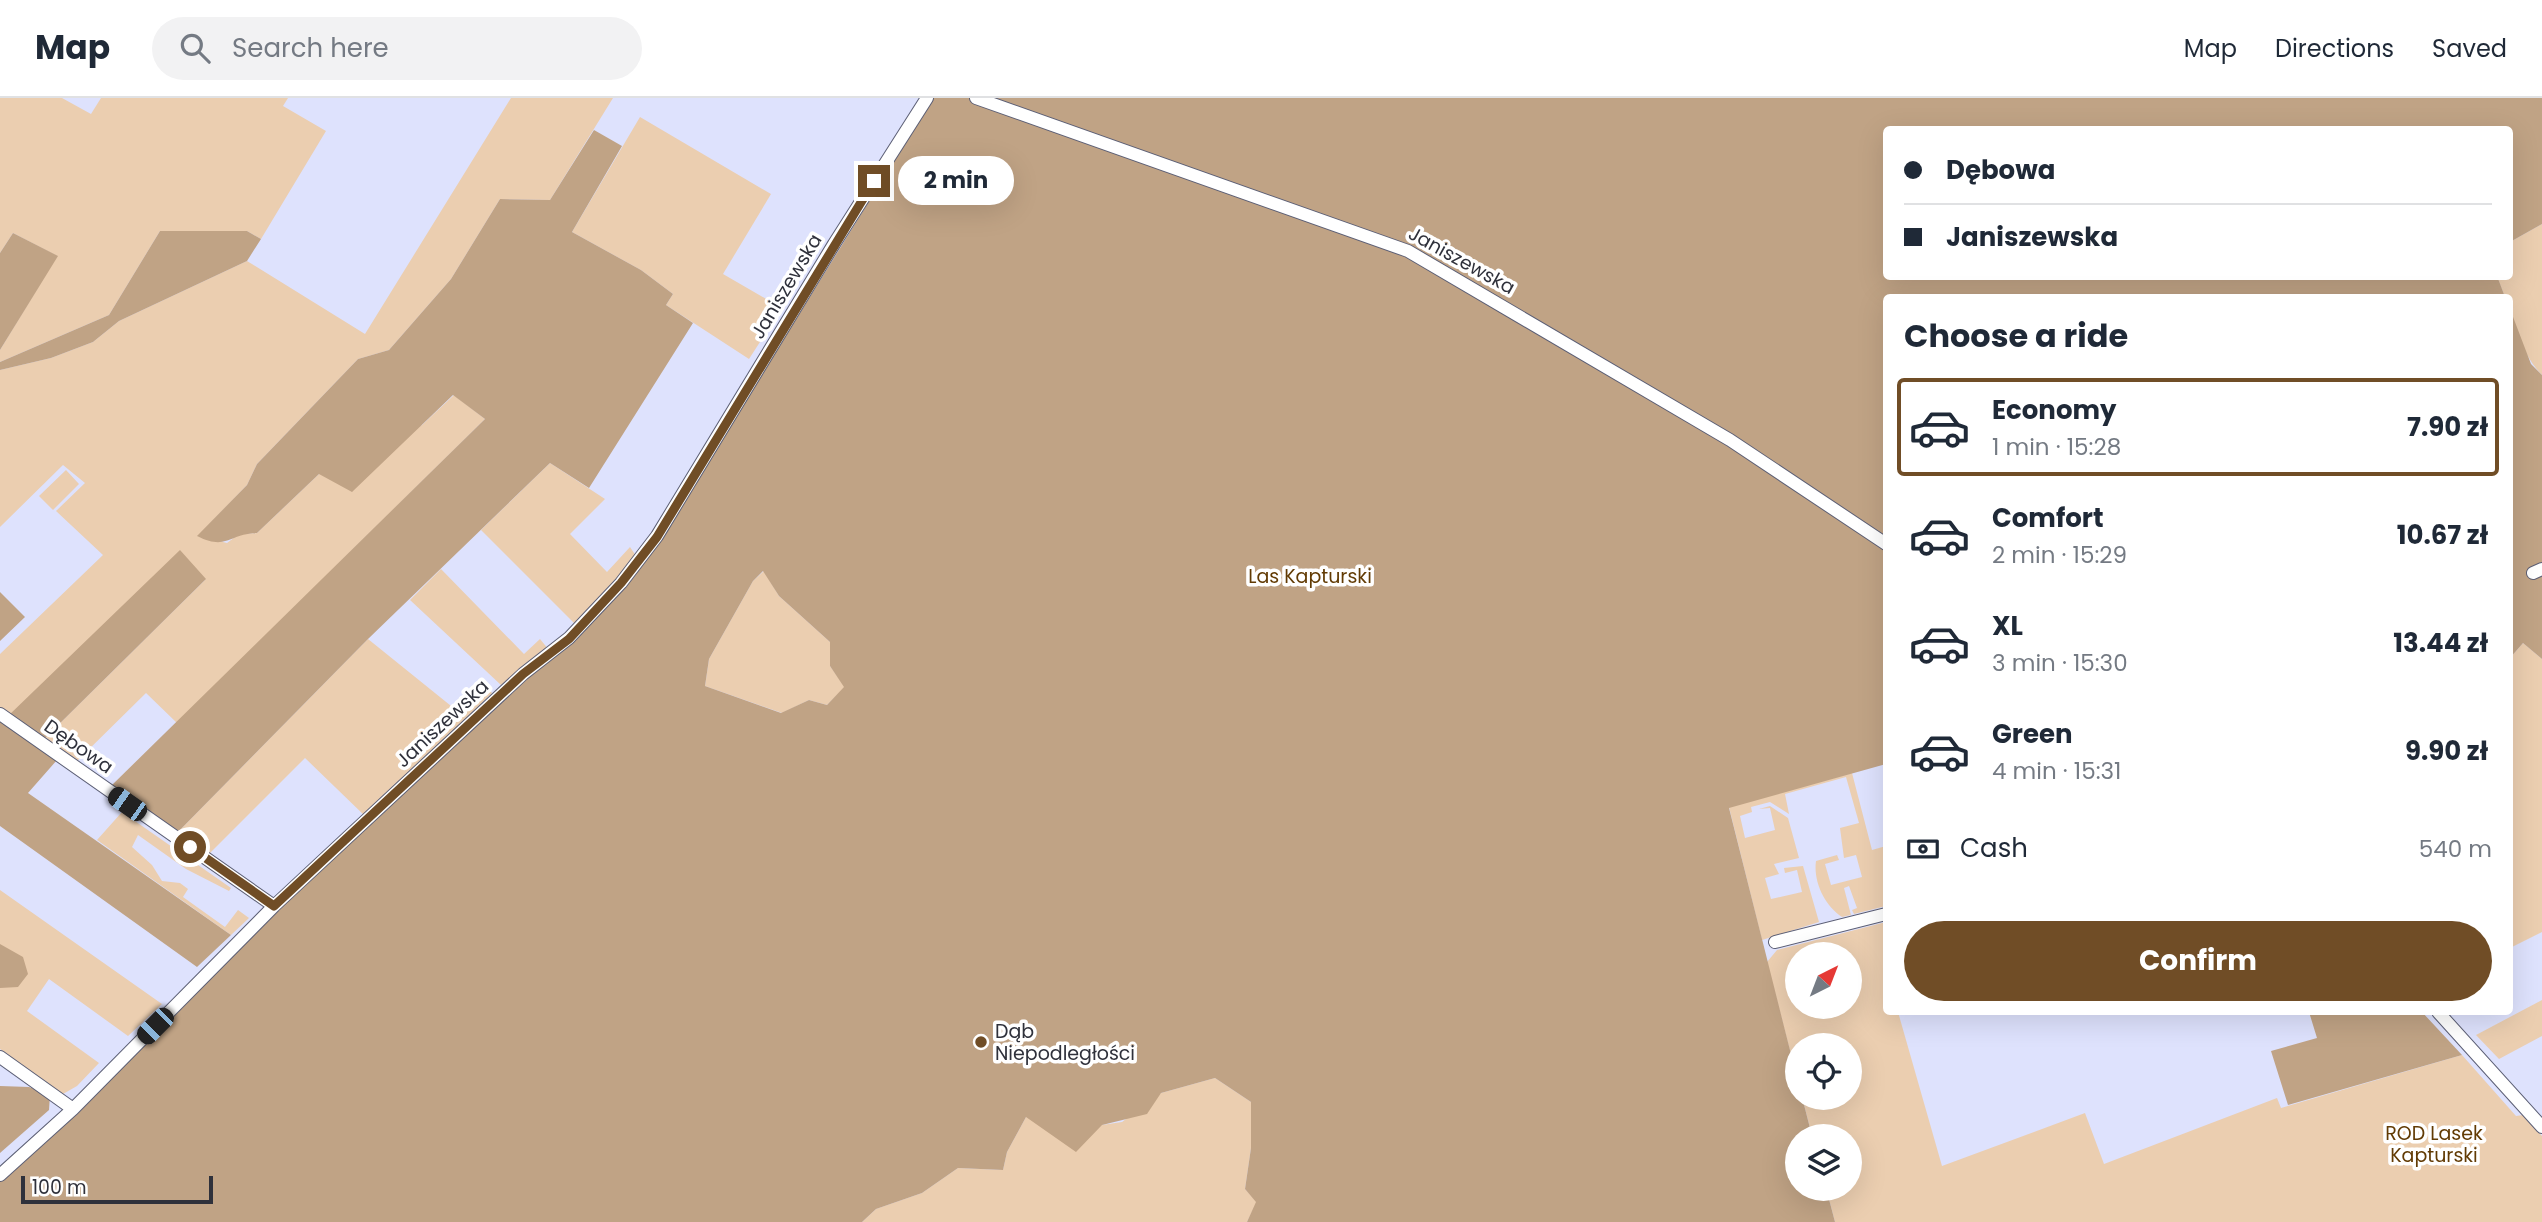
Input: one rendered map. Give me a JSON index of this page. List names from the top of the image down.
{
  "streets": {
    "street": ["Janiszewska", "Dębowa"]
  },
  "crossings": [
    ["Janiszewska", "Dębowa"]
  ],
  "parks": ["Las Kapturski", "ROD Lasek Kapturski"],
  "places": ["Dąb Niepodległości"],
  "scale_bar": "100 m",
  "north": "top right",
  "page": {
    "header": "Map",
    "search": "Search here",
    "nav": ["Map", "Directions", "Saved"],
    "banner": ["Dębowa", "Janiszewska"],
    "bubble": "2 min",
    "heading": "Choose a ride",
    "list": [
      {
        "name": "Economy",
        "note": "1 min · 15:28",
        "value": "7.90 zł"
      },
      {
        "name": "Comfort",
        "note": "2 min · 15:29",
        "value": "10.67 zł"
      },
      {
        "name": "XL",
        "note": "3 min · 15:30",
        "value": "13.44 zł"
      },
      {
        "name": "Green",
        "note": "4 min · 15:31",
        "value": "9.90 zł"
      }
    ],
    "pay": ["Cash", "540 m"],
    "buttons": "Confirm",
    "scale": "100 m"
  }
}
